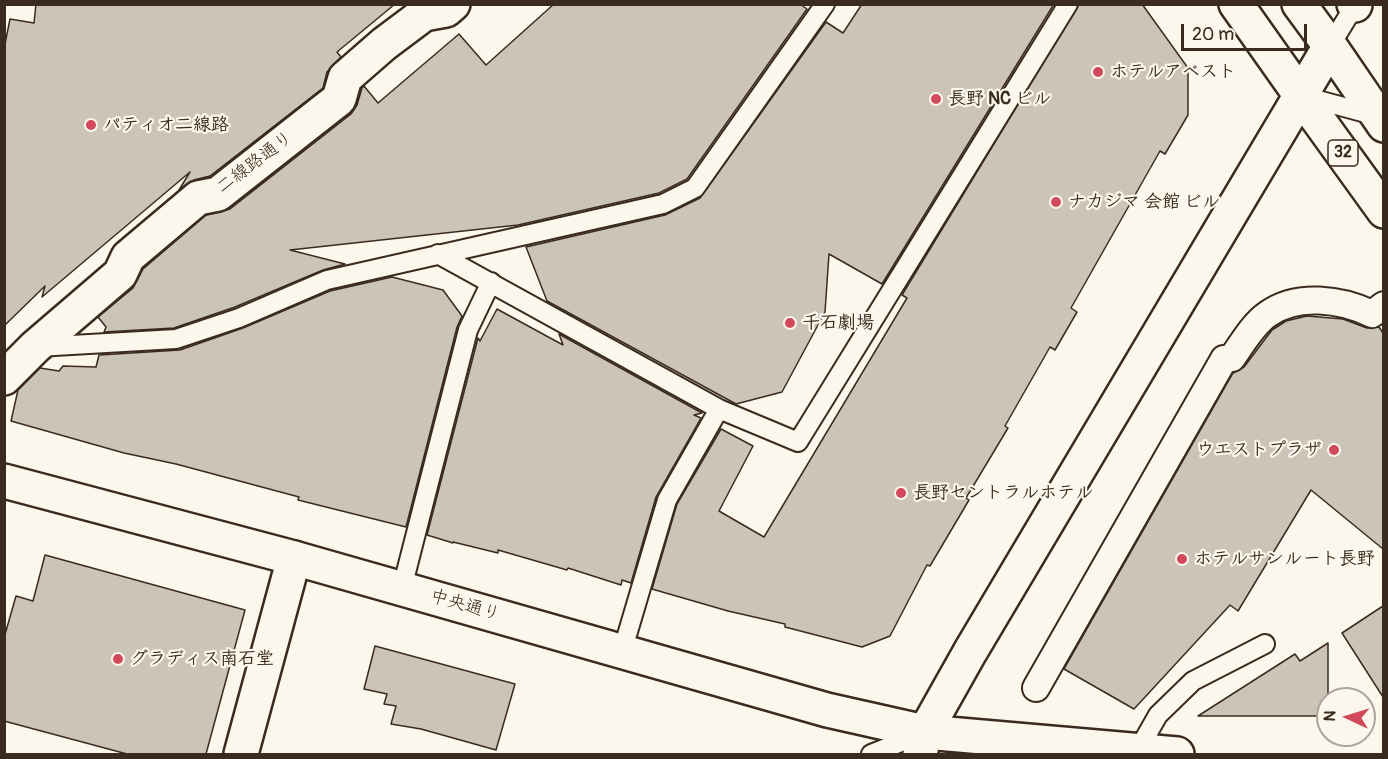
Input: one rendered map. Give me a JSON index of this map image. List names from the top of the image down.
{
  "streets": {
    "street": ["32", "二線路通り", "中央通り"]
  },
  "places": [
    "ホテルアベスト",
    "長野 NC ビル",
    "パティオ二線路",
    "ナカジマ 会館 ビル",
    "千石劇場",
    "ウエストプラザ",
    "長野セントラルホテル",
    "ホテルサンルート長野",
    "グラディス南石堂"
  ],
  "scale_bar": "20 m",
  "north": "left"
}
